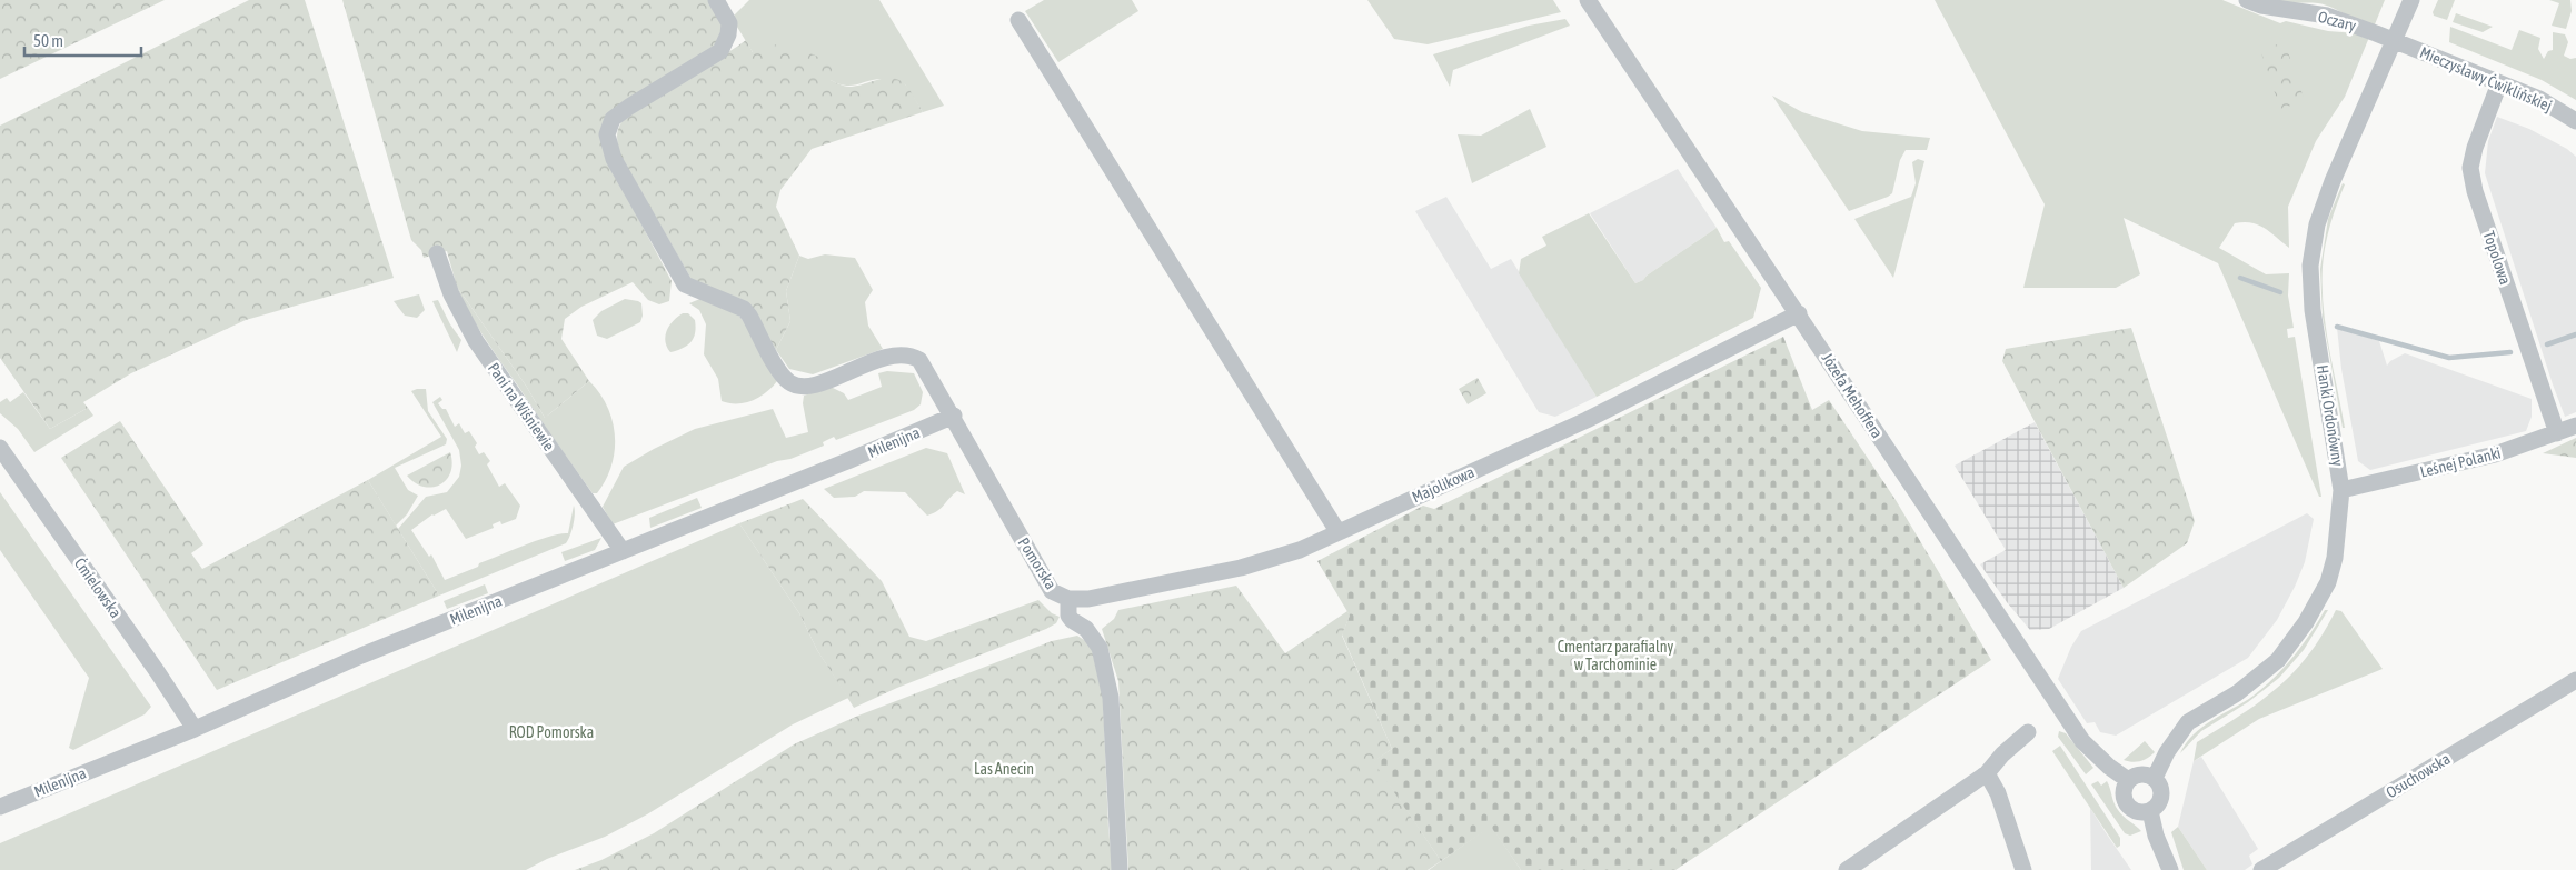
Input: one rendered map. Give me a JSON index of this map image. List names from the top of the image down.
{
  "streets": {
    "street": [
      "Oczary",
      "Mieczysławy Ćwiklińskiej",
      "Topolowa",
      "Józefa Mehoffera",
      "Pani na Wiśniewie",
      "Hanki Ordonówny",
      "Milenijna",
      "Leśnej Polanki",
      "Majolikowa",
      "Pomorska",
      "Ćmielowska",
      "Osuchowska"
    ]
  },
  "crossings": [
    ["Oczary", "Mieczysławy Ćwiklińskiej"],
    ["Oczary", "Hanki Ordonówny"],
    ["Mieczysławy Ćwiklińskiej", "Topolowa"],
    ["Mieczysławy Ćwiklińskiej", "Hanki Ordonówny"],
    ["Topolowa", "Leśnej Polanki"],
    ["Józefa Mehoffera", "Hanki Ordonówny"],
    ["Józefa Mehoffera", "Majolikowa"],
    ["Pani na Wiśniewie", "Milenijna"],
    ["Hanki Ordonówny", "Leśnej Polanki"],
    ["Milenijna", "Pomorska"],
    ["Milenijna", "Ćmielowska"],
    ["Majolikowa", "Pomorska"]
  ],
  "parks": ["Cmentarz parafialny w Tarchominie", "ROD Pomorska", "Las Anecin"],
  "scale_bar": "50 m"
}
